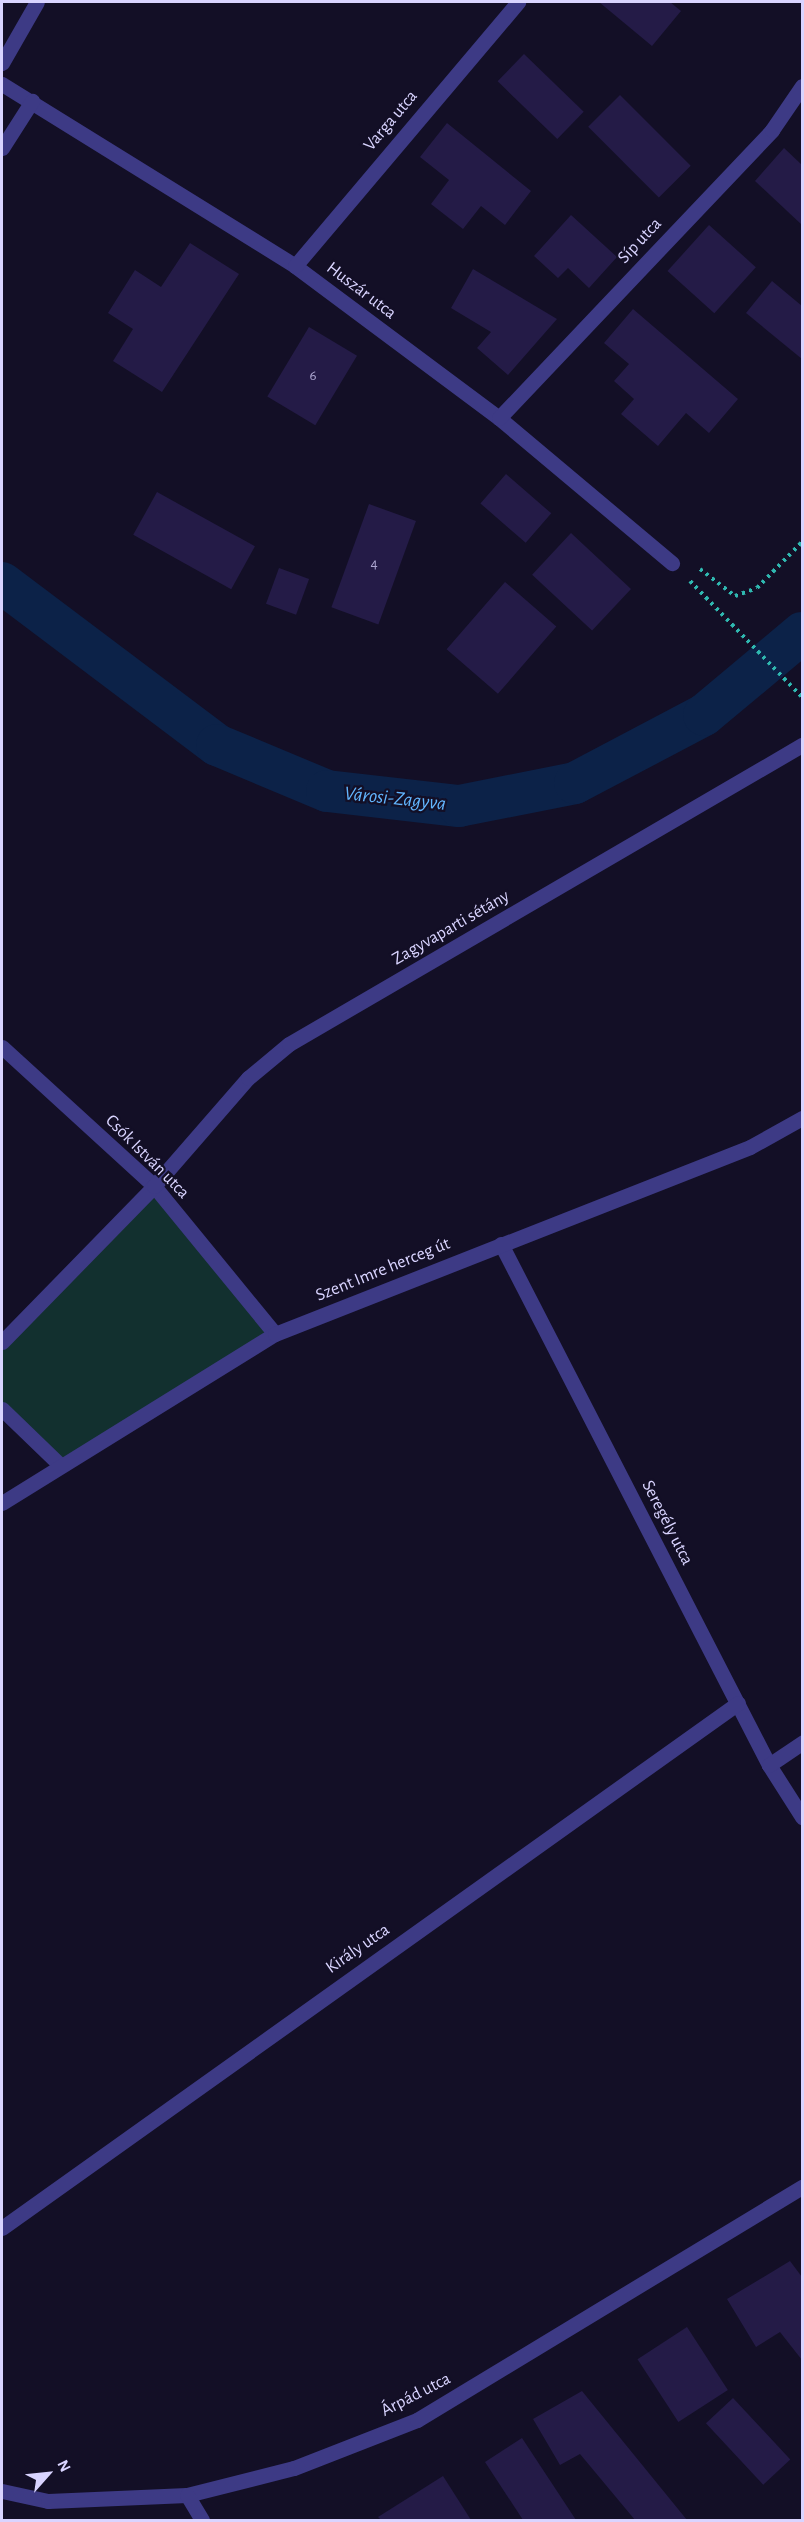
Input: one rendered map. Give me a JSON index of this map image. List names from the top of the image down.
{
  "streets": {
    "street": [
      "Varga utca",
      "Síp utca",
      "Huszár utca",
      "Zagyvaparti sétány",
      "Csók István utca",
      "Szent Imre herceg út",
      "Seregély utca",
      "Király utca",
      "Árpád utca"
    ]
  },
  "crossings": [
    ["Varga utca", "Huszár utca"],
    ["Síp utca", "Huszár utca"],
    ["Zagyvaparti sétány", "Csók István utca"],
    ["Csók István utca", "Szent Imre herceg út"],
    ["Szent Imre herceg út", "Seregély utca"],
    ["Seregély utca", "Király utca"]
  ],
  "water": ["Városi-Zagyva"],
  "house_numbers": ["6", "4"],
  "north": "top right"
}
